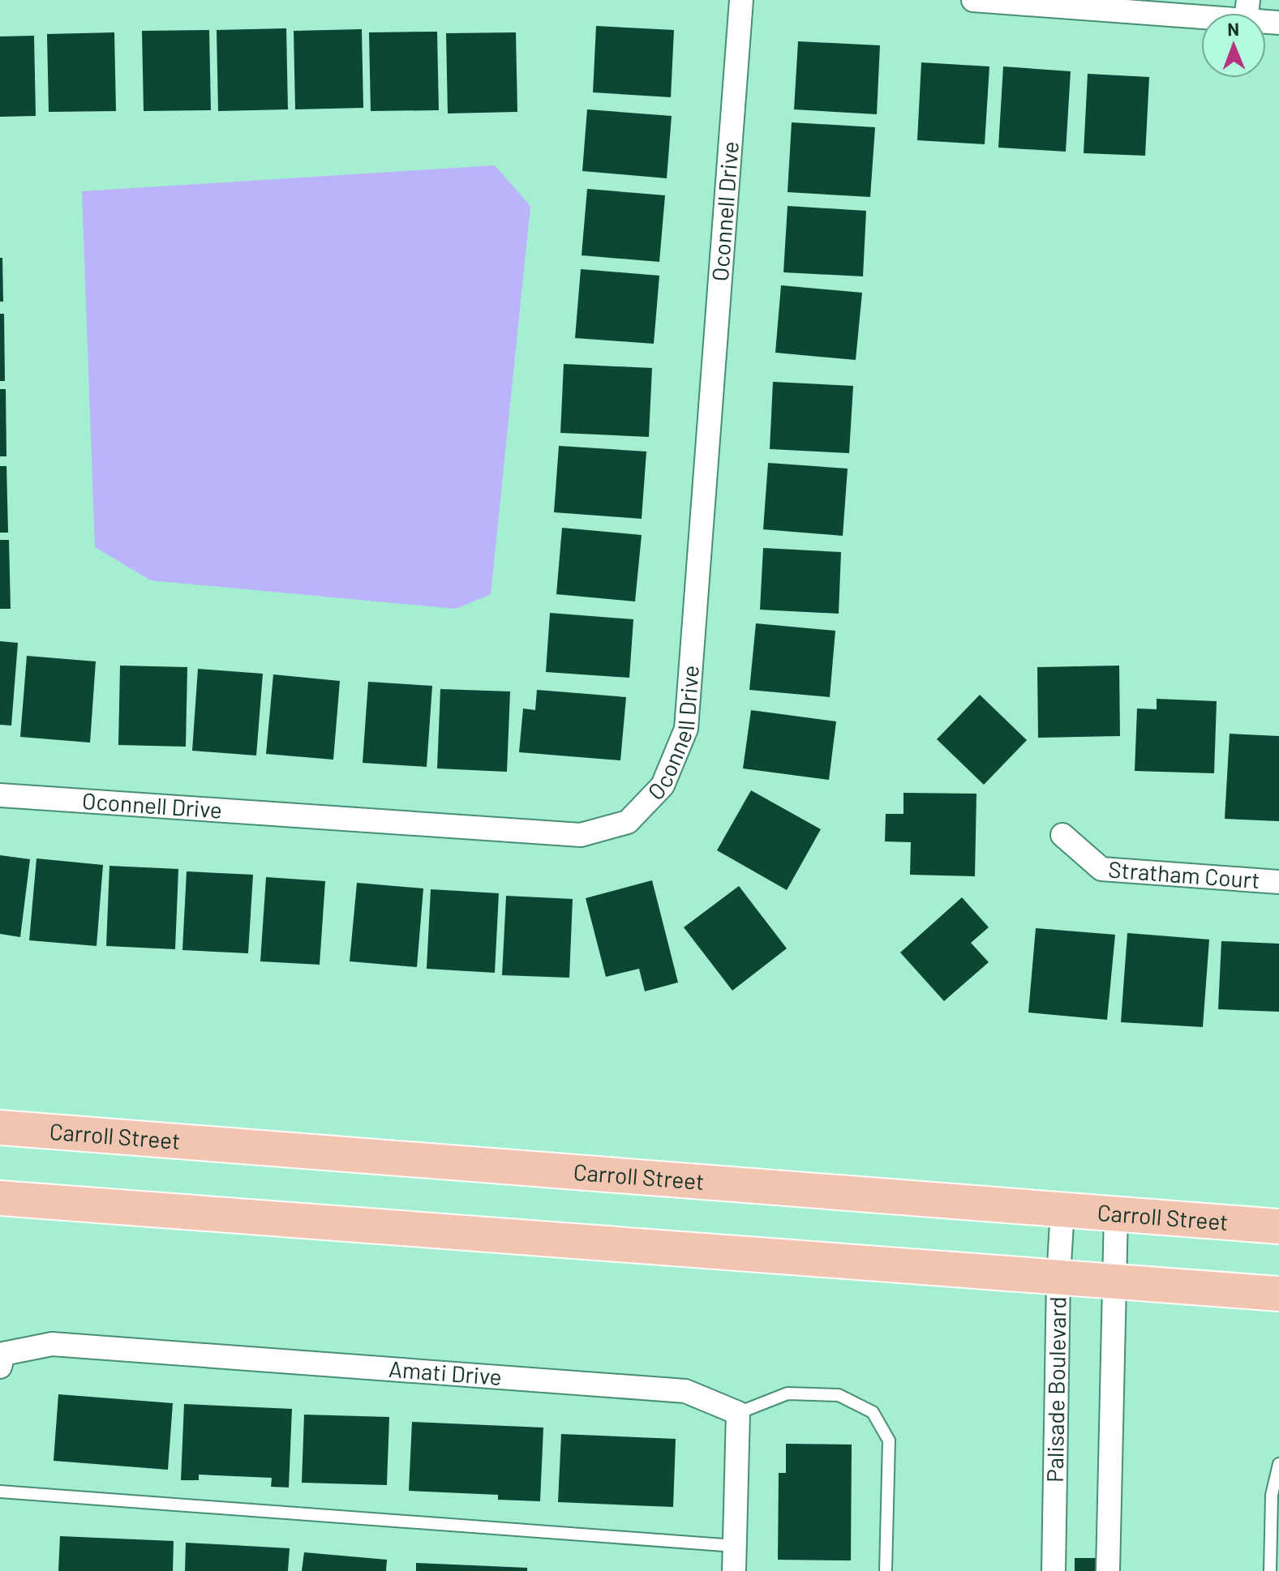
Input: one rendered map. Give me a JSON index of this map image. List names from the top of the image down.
{
  "streets": {
    "main road": ["Carroll Street"],
    "street": [
      "Oconnell Drive",
      "Stratham Court",
      "Amati Drive",
      "Palisade Boulevard"
    ]
  },
  "crossings": [
    ["Carroll Street", "Palisade Boulevard"]
  ],
  "north": "top"
}
